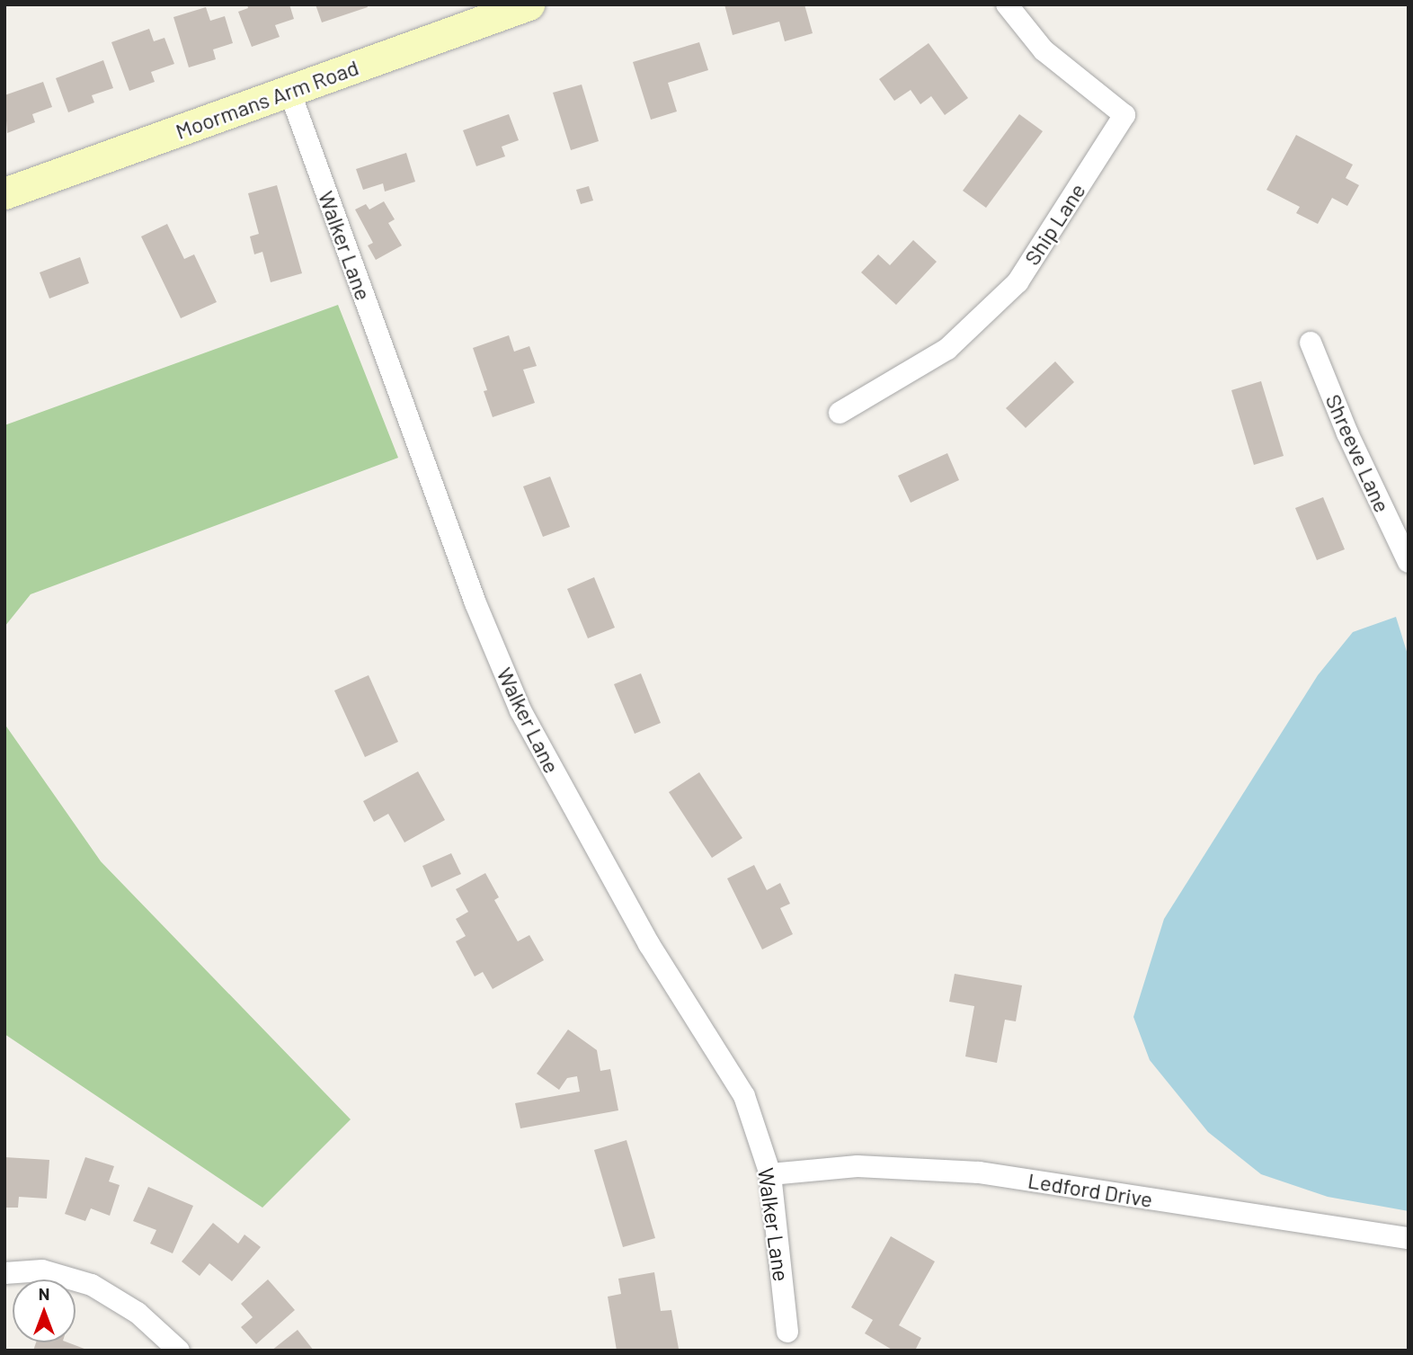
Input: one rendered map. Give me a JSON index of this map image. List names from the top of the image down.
{
  "streets": {
    "street": [
      "Moormans Arm Road",
      "Ship Lane",
      "Walker Lane",
      "Shreeve Lane",
      "Ledford Drive"
    ]
  },
  "crossings": [
    ["Moormans Arm Road", "Walker Lane"],
    ["Walker Lane", "Ledford Drive"]
  ],
  "north": "top"
}
